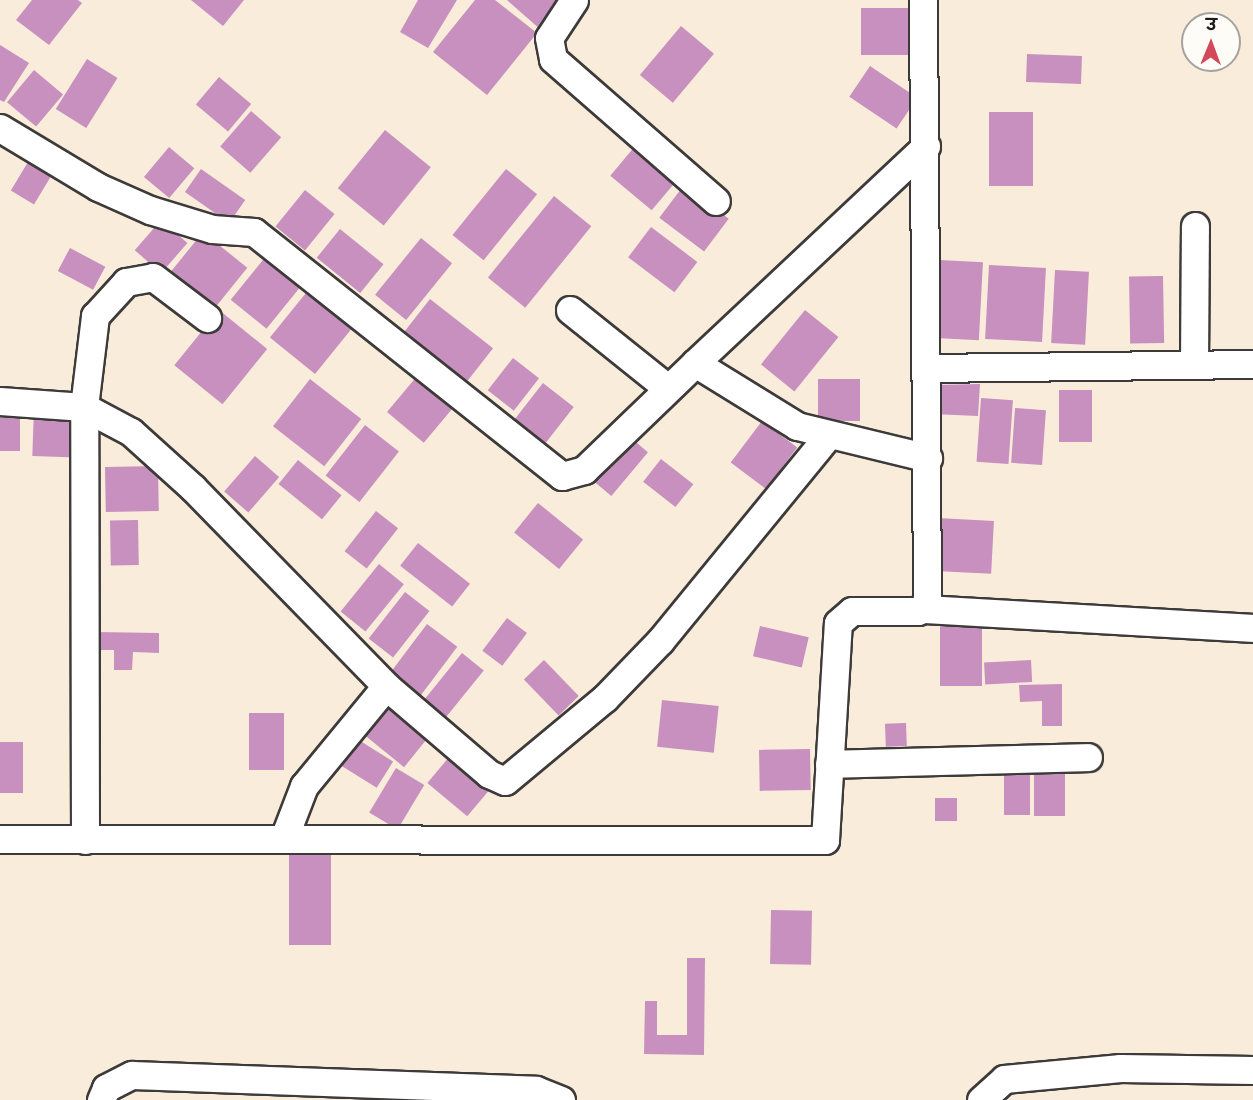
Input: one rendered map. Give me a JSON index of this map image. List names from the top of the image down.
{
  "north": "top"
}
